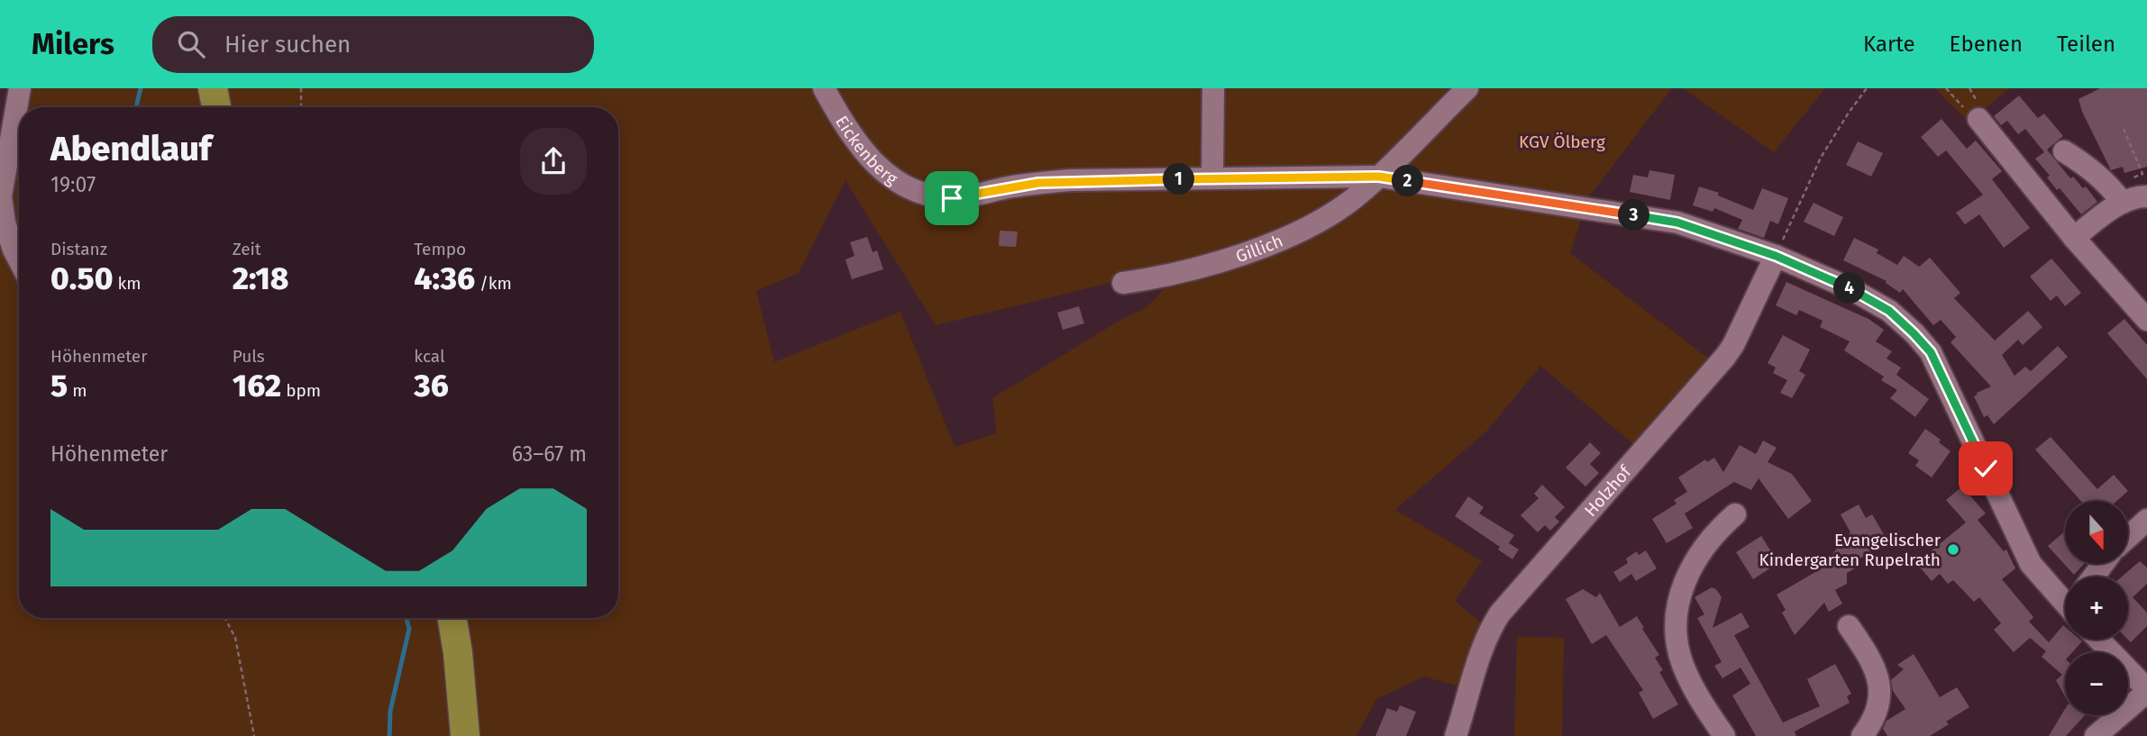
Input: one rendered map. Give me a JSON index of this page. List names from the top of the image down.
{
  "streets": {
    "street": ["Eickenberg", "Gillich", "Holzhof"]
  },
  "crossings": [
    ["Eickenberg", "Gillich"],
    ["Eickenberg", "Holzhof"]
  ],
  "parks": ["KGV Ölberg"],
  "places": ["Evangelischer Kindergarten Rupelrath"],
  "north": "bottom",
  "page": {
    "header": "Milers",
    "search": "Hier suchen",
    "nav": ["Karte", "Ebenen", "Teilen"],
    "heading": ["Abendlauf", "19:07"],
    "pins": [
      "1",
      "2",
      "3",
      "4"
    ],
    "stats": [
      ["Distanz", "0.50 km"],
      ["Zeit", "2:18"],
      ["Tempo", "4:36 /km"],
      ["Höhenmeter", "5 m"],
      ["Puls", "162 bpm"],
      ["kcal", "36"]
    ],
    "chart": ["Höhenmeter", "63–67 m"],
    "map_buttons": ["+", "−"]
  }
}
